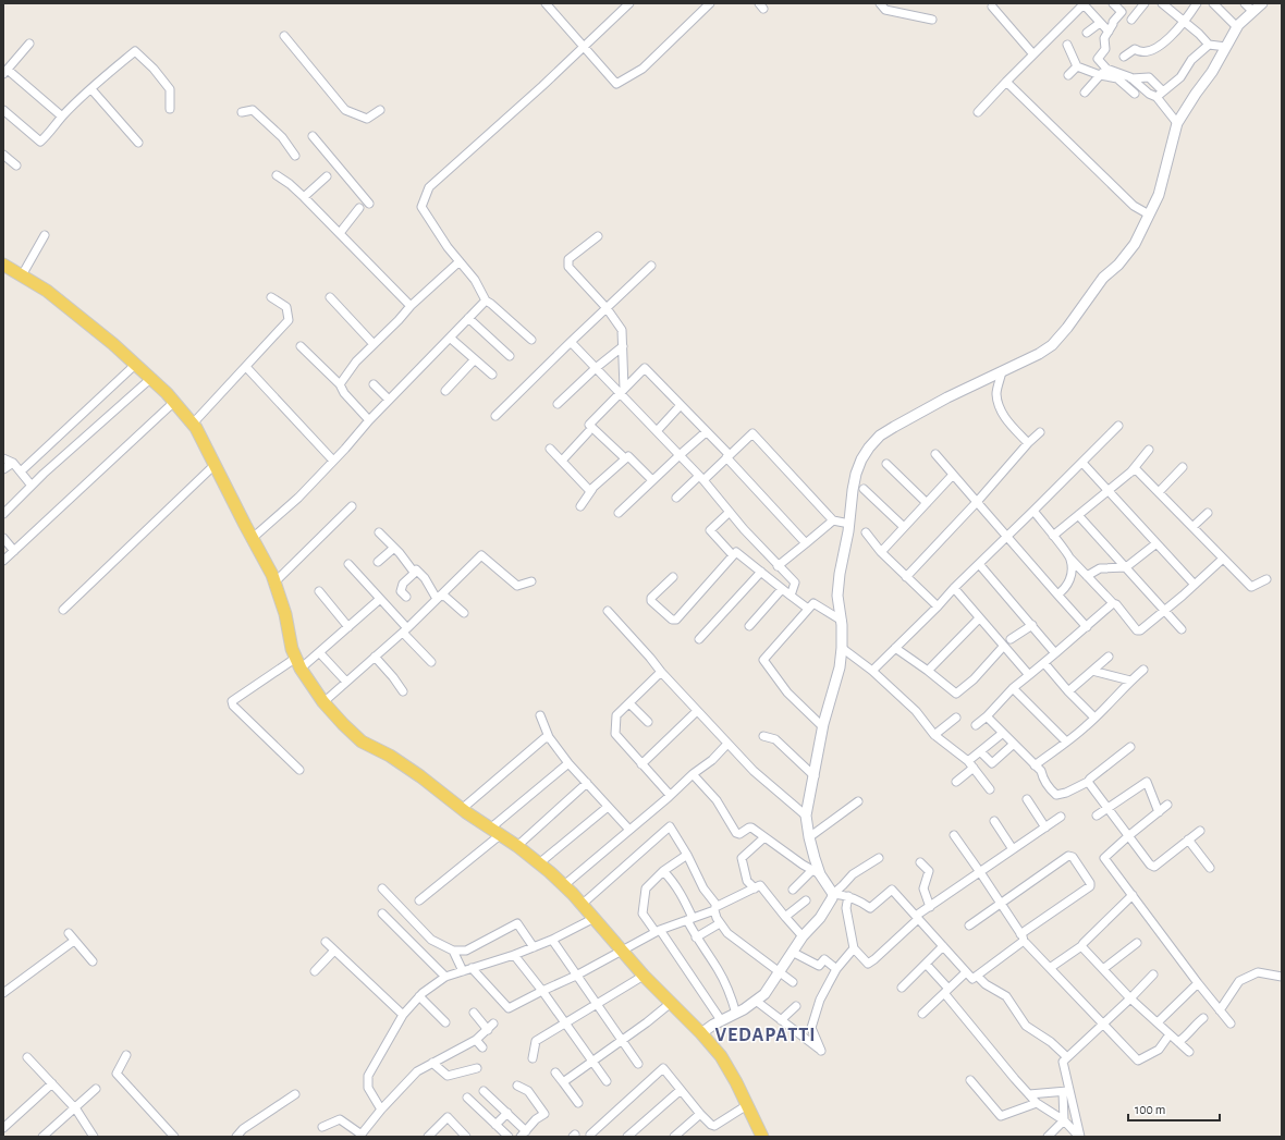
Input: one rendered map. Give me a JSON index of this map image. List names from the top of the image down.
{
  "districts": ["VEDAPATTI"],
  "scale_bar": "100 m"
}
